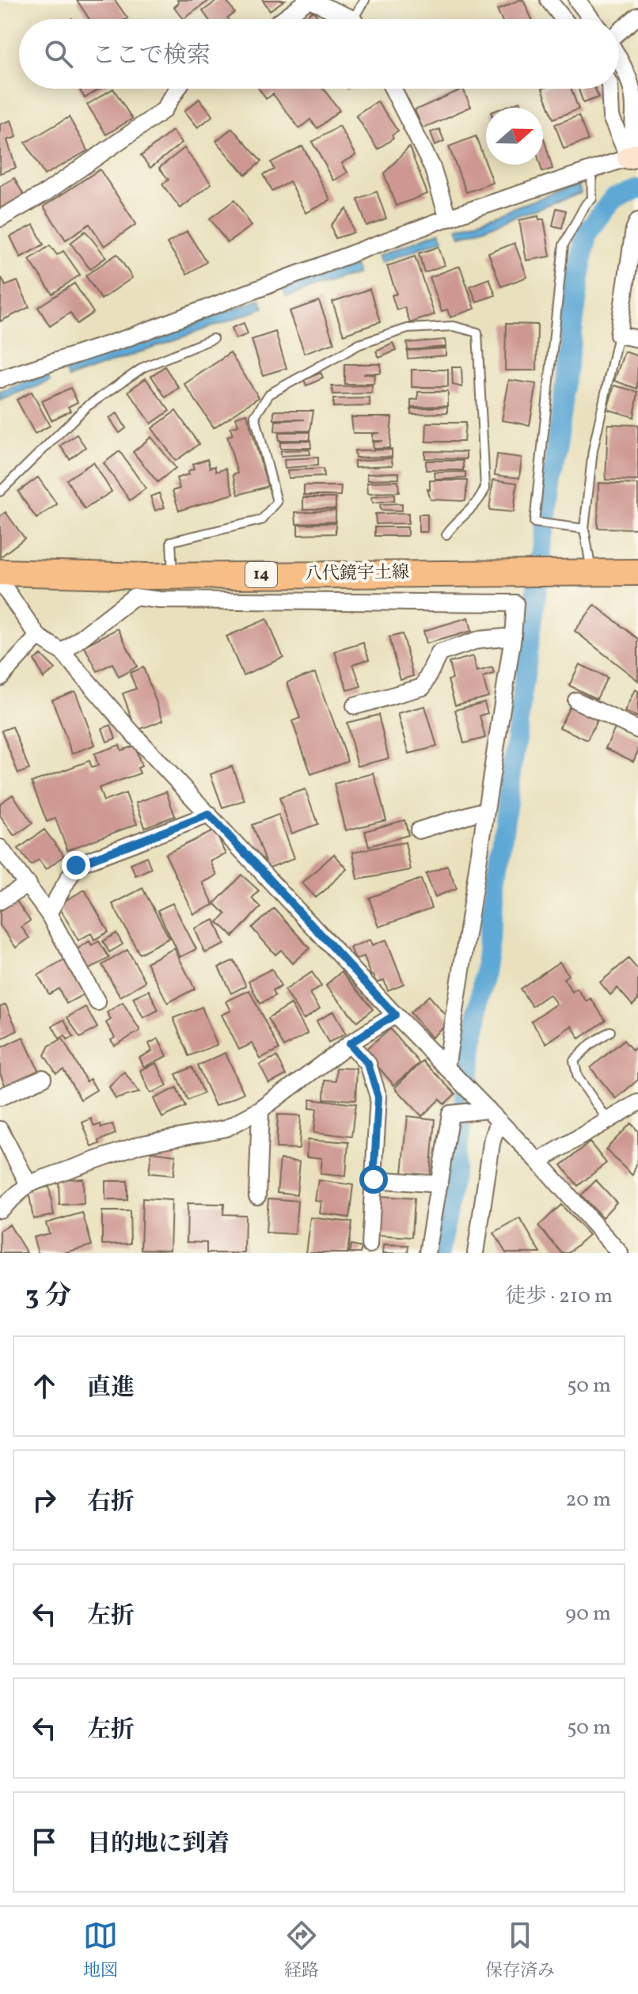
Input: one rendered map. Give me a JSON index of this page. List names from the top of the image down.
{
  "streets": {
    "main road": ["八代鏡宇土線", "14"]
  },
  "north": "right",
  "page": {
    "search": "ここで検索",
    "heading": ["3 分", "徒歩 · 210 m"],
    "list": [
      ["直進", "50 m"],
      ["右折", "20 m"],
      ["左折", "90 m"],
      ["左折", "50 m"],
      "目的地に到着"
    ],
    "nav": ["地図", "経路", "保存済み"]
  }
}
